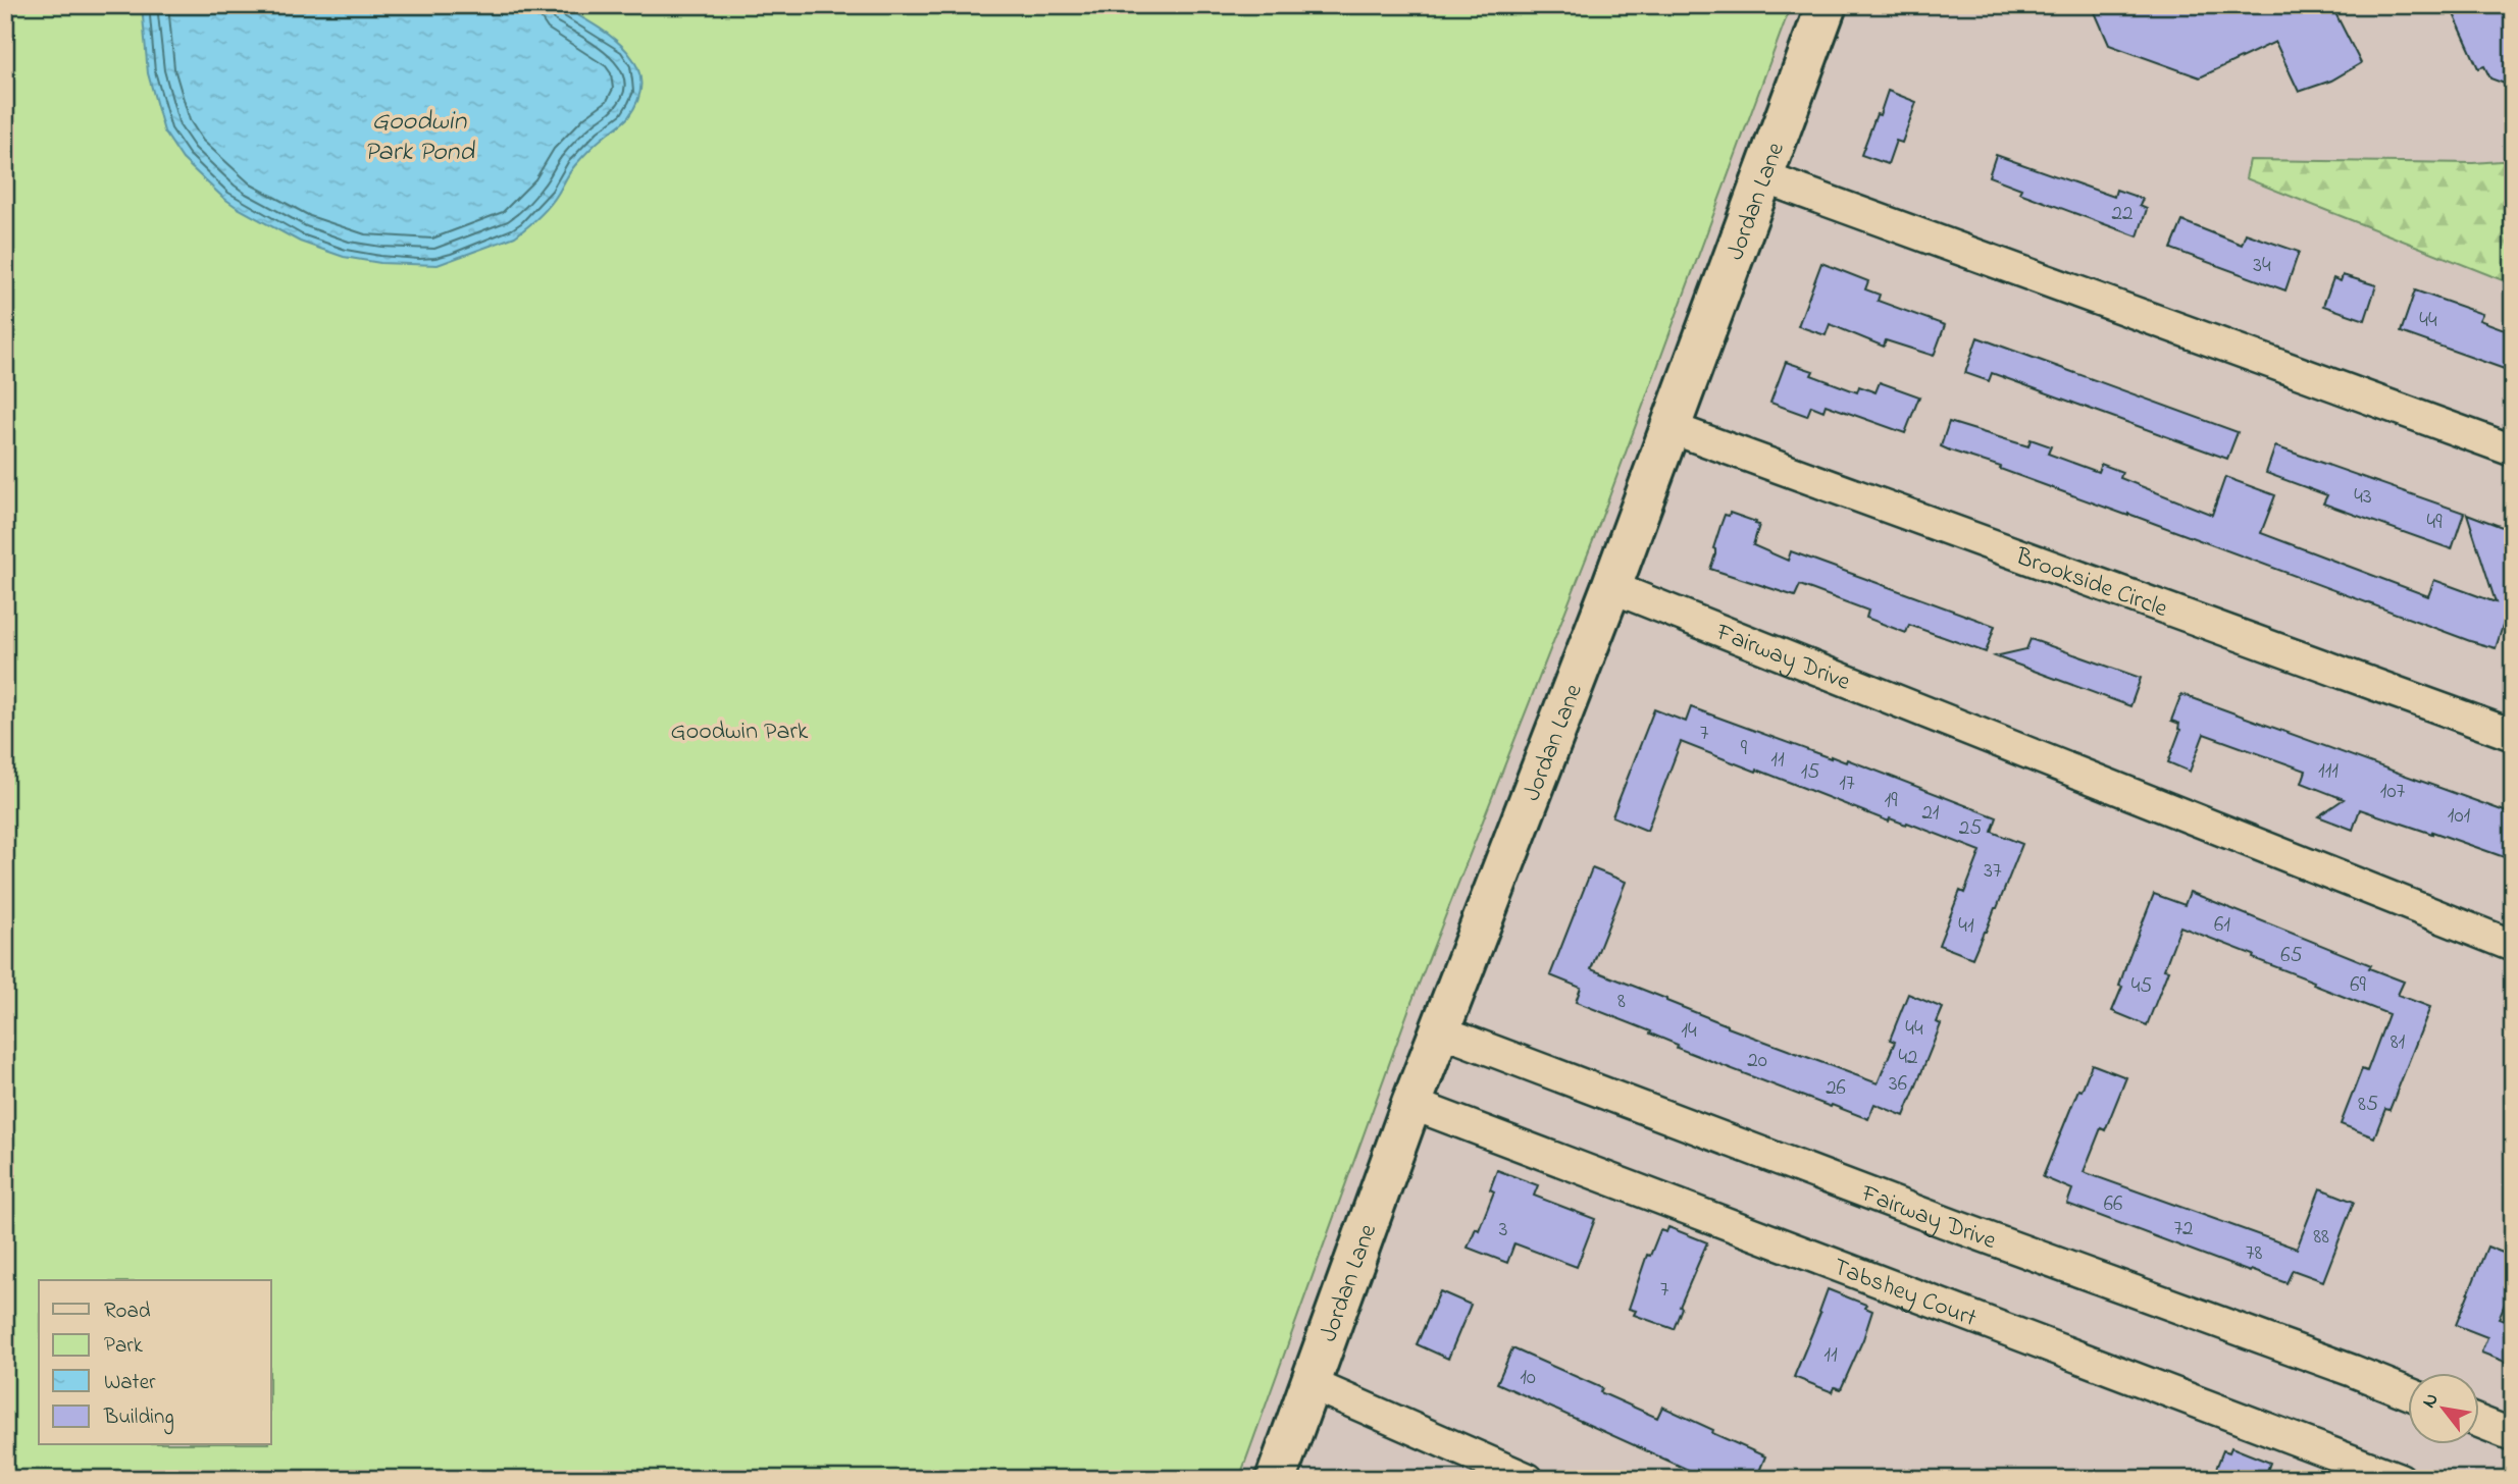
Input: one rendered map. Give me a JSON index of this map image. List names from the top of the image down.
{
  "streets": {
    "main road": ["Jordan Lane"],
    "street": ["Brookside Circle", "Fairway Drive", "Tabshey Court"]
  },
  "crossings": [
    ["Jordan Lane", "Brookside Circle"],
    ["Jordan Lane", "Fairway Drive"],
    ["Jordan Lane", "Tabshey Court"]
  ],
  "water": ["Goodwin Park Pond"],
  "parks": ["Goodwin Park"],
  "house_numbers": [
    "22",
    "34",
    "44",
    "43",
    "49",
    "7",
    "9",
    "11",
    "111",
    "15",
    "17",
    "107",
    "19",
    "21",
    "101",
    "25",
    "37",
    "61",
    "41",
    "65",
    "69",
    "45",
    "8",
    "44",
    "14",
    "81",
    "42",
    "20",
    "36",
    "26",
    "85",
    "66",
    "72",
    "3",
    "88",
    "78",
    "7",
    "11",
    "10"
  ],
  "legend": [
    "Road",
    "Park",
    "Water",
    "Building"
  ],
  "north": "top left"
}
